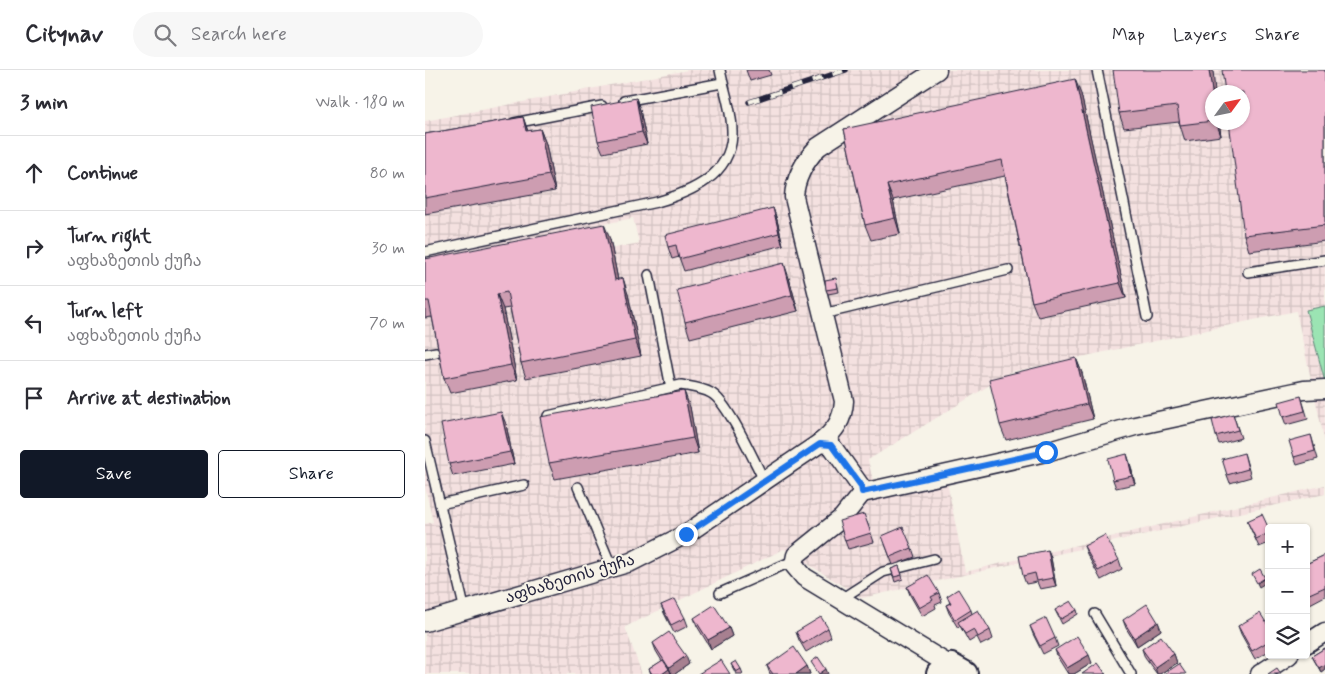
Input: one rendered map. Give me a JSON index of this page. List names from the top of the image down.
{
  "streets": {
    "street": ["აფხაზეთის ქუჩა"]
  },
  "north": "top right",
  "page": {
    "header": "Citynav",
    "search": "Search here",
    "nav": ["Map", "Layers", "Share"],
    "heading": ["3 min", "Walk · 180 m"],
    "list": [
      ["Continue", "80 m"],
      ["Turn right", "აფხაზეთის ქუჩა", "30 m"],
      ["Turn left", "აფხაზეთის ქუჩა", "70 m"],
      "Arrive at destination"
    ],
    "buttons": ["Save", "Share"],
    "map_buttons": ["+", "−"]
  }
}
